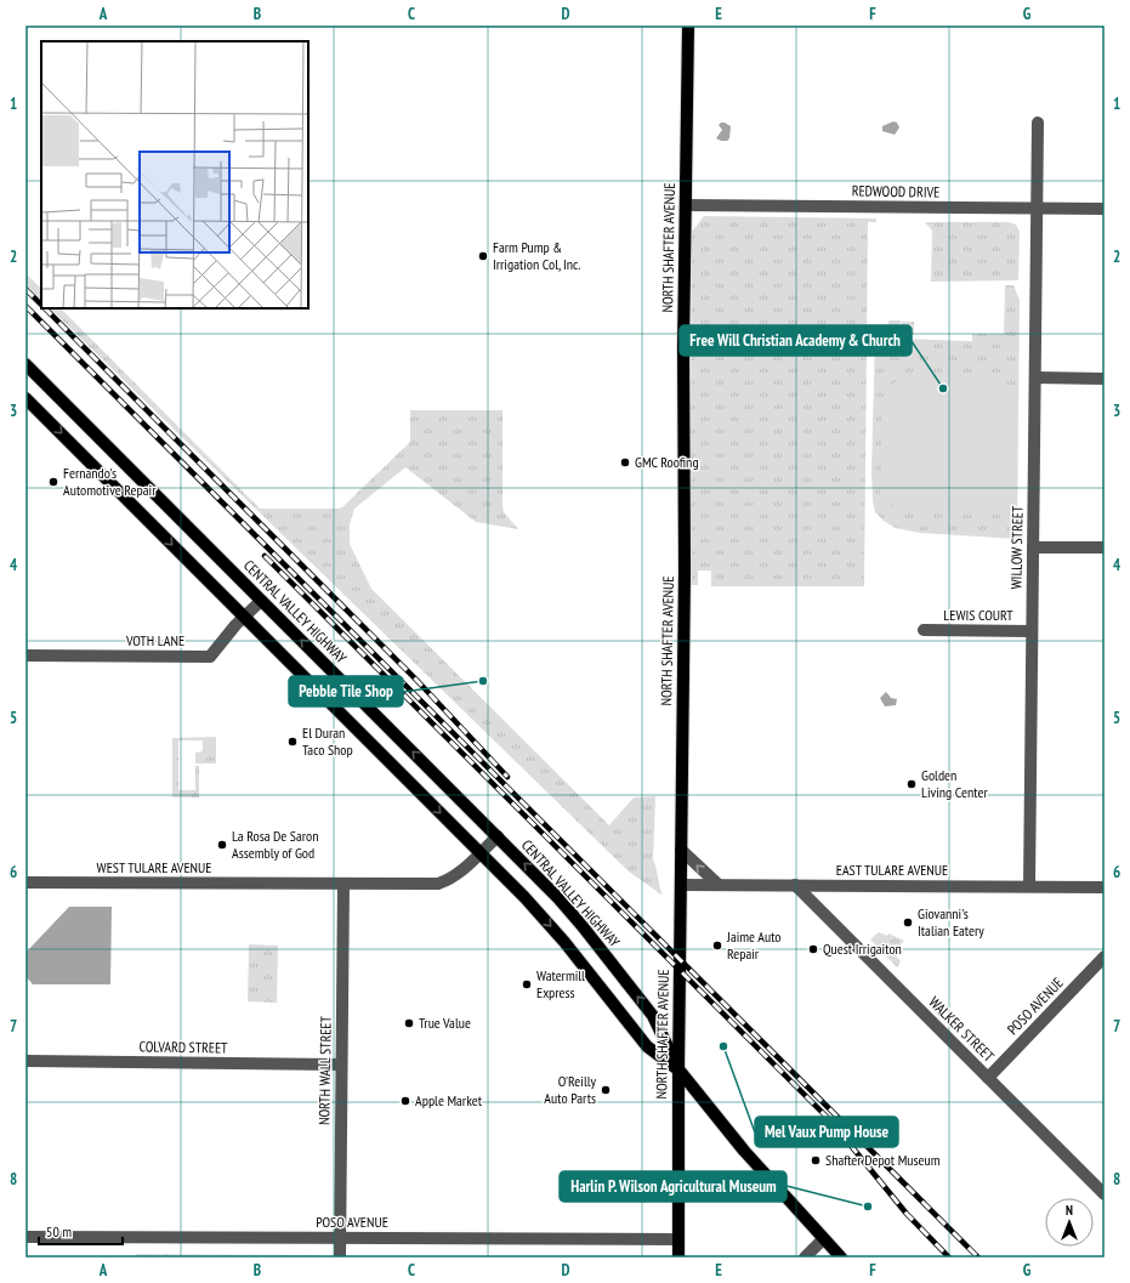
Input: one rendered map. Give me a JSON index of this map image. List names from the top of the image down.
{
  "streets": {
    "main road": ["NORTH SHAFTER AVENUE", "CENTRAL VALLEY HIGHWAY"],
    "street": [
      "REDWOOD DRIVE",
      "WILLOW STREET",
      "LEWIS COURT",
      "VOTH LANE",
      "WEST TULARE AVENUE",
      "EAST TULARE AVENUE",
      "POSO AVENUE",
      "WALKER STREET",
      "COLVARD STREET",
      "NORTH WALL STREET"
    ]
  },
  "crossings": [
    ["REDWOOD DRIVE", "NORTH SHAFTER AVENUE"],
    ["REDWOOD DRIVE", "WILLOW STREET"],
    ["NORTH SHAFTER AVENUE", "CENTRAL VALLEY HIGHWAY"],
    ["NORTH SHAFTER AVENUE", "EAST TULARE AVENUE"],
    ["NORTH SHAFTER AVENUE", "POSO AVENUE"],
    ["WILLOW STREET", "LEWIS COURT"],
    ["WILLOW STREET", "EAST TULARE AVENUE"],
    ["CENTRAL VALLEY HIGHWAY", "VOTH LANE"],
    ["CENTRAL VALLEY HIGHWAY", "WEST TULARE AVENUE"],
    ["WEST TULARE AVENUE", "NORTH WALL STREET"],
    ["EAST TULARE AVENUE", "WALKER STREET"],
    ["POSO AVENUE", "WALKER STREET"],
    ["POSO AVENUE", "NORTH WALL STREET"],
    ["COLVARD STREET", "NORTH WALL STREET"]
  ],
  "places": [
    "Farm Pump & Irrigation Col, Inc.",
    "Free Will Christian Academy & Church",
    "GMC Roofing",
    "Fernando's Automotive Repair",
    "Pebble Tile Shop",
    "El Duran Taco Shop",
    "Golden Living Center",
    "La Rosa De Saron Assembly of God",
    "Giovanni's Italian Eatery",
    "Jaime Auto Repair",
    "Quest Irrigaiton",
    "Watermill Express",
    "True Value",
    "Mel Vaux Pump House",
    "O'Reilly Auto Parts",
    "Apple Market",
    "Shafter Depot Museum",
    "Harlin P. Wilson Agricultural Museum"
  ],
  "scale_bar": "50 m",
  "north": "top",
  "grid": {
    "columns": [
      "A",
      "B",
      "C",
      "D",
      "E",
      "F",
      "G"
    ],
    "rows": [
      "1",
      "2",
      "3",
      "4",
      "5",
      "6",
      "7",
      "8"
    ]
  }
}
